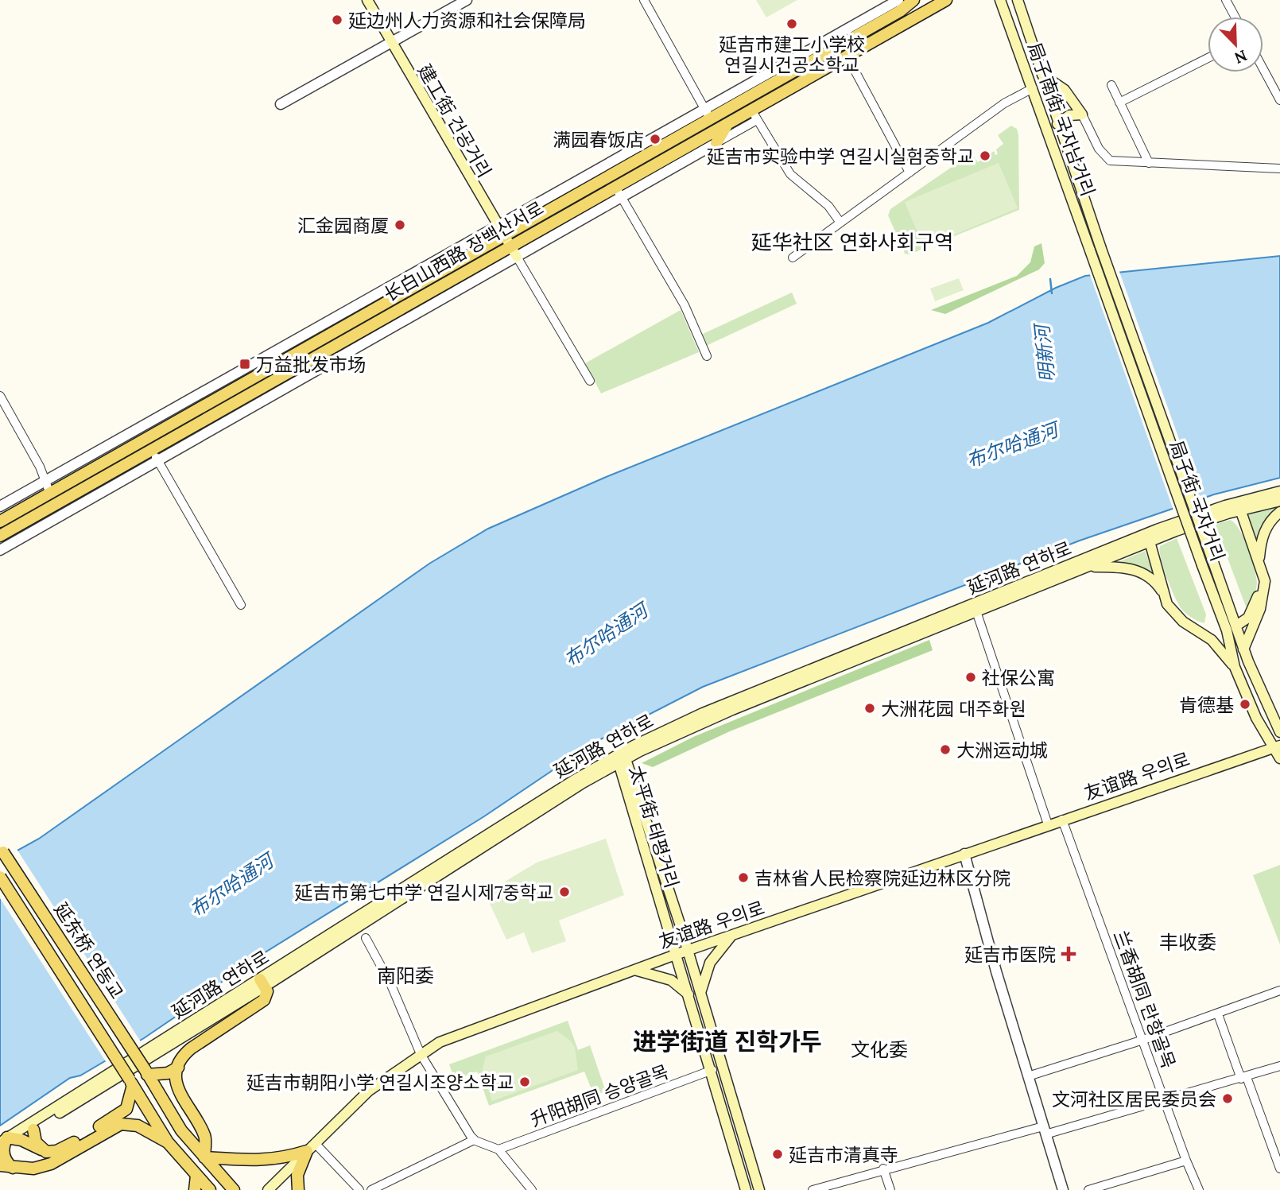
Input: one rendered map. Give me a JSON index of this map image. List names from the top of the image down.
{
  "streets": {
    "main road": [
      "局子南街 국자남거리",
      "建工街 건공거리",
      "长白山西路 장백산서로",
      "局子街 국자거리",
      "延河路 연하로",
      "友谊路 우의로",
      "太平街 태평거리",
      "延东桥 연동교"
    ],
    "street": ["兰香胡同 란향골목", "升阳胡同 승양골목"]
  },
  "crossings": [
    ["局子南街 국자남거리", "局子街 국자거리"],
    ["建工街 건공거리", "长白山西路 장백산서로"],
    ["局子街 국자거리", "友谊路 우의로"],
    ["延河路 연하로", "太平街 태평거리"],
    ["友谊路 우의로", "太平街 태평거리"],
    ["友谊路 우의로", "兰香胡同 란향골목"],
    ["太平街 태평거리", "升阳胡同 승양골목"]
  ],
  "districts": [
    "延华社区 연화사회구역",
    "丰收委",
    "南阳委",
    "进学街道 진학가두",
    "文化委"
  ],
  "water": ["明新河", "布尔哈通河"],
  "places": {
    "other": [
      "延边州人力资源和社会保障局",
      "延吉市建工小学校 연길시건공소학교",
      "满园春饭店",
      "延吉市实验中学 연길시실험중학교",
      "汇金园商厦",
      "社保公寓",
      "肯德基",
      "大洲花园 대주화원",
      "大洲运动城",
      "吉林省人民检察院延边林区分院",
      "延吉市第七中学 연길시제7중학교",
      "延吉市朝阳小学 연길시조양소학교",
      "文河社区居民委员会",
      "延吉市清真寺"
    ],
    "transit": ["万益批发市场"],
    "health": ["延吉市医院"]
  },
  "north": "bottom right"
}
